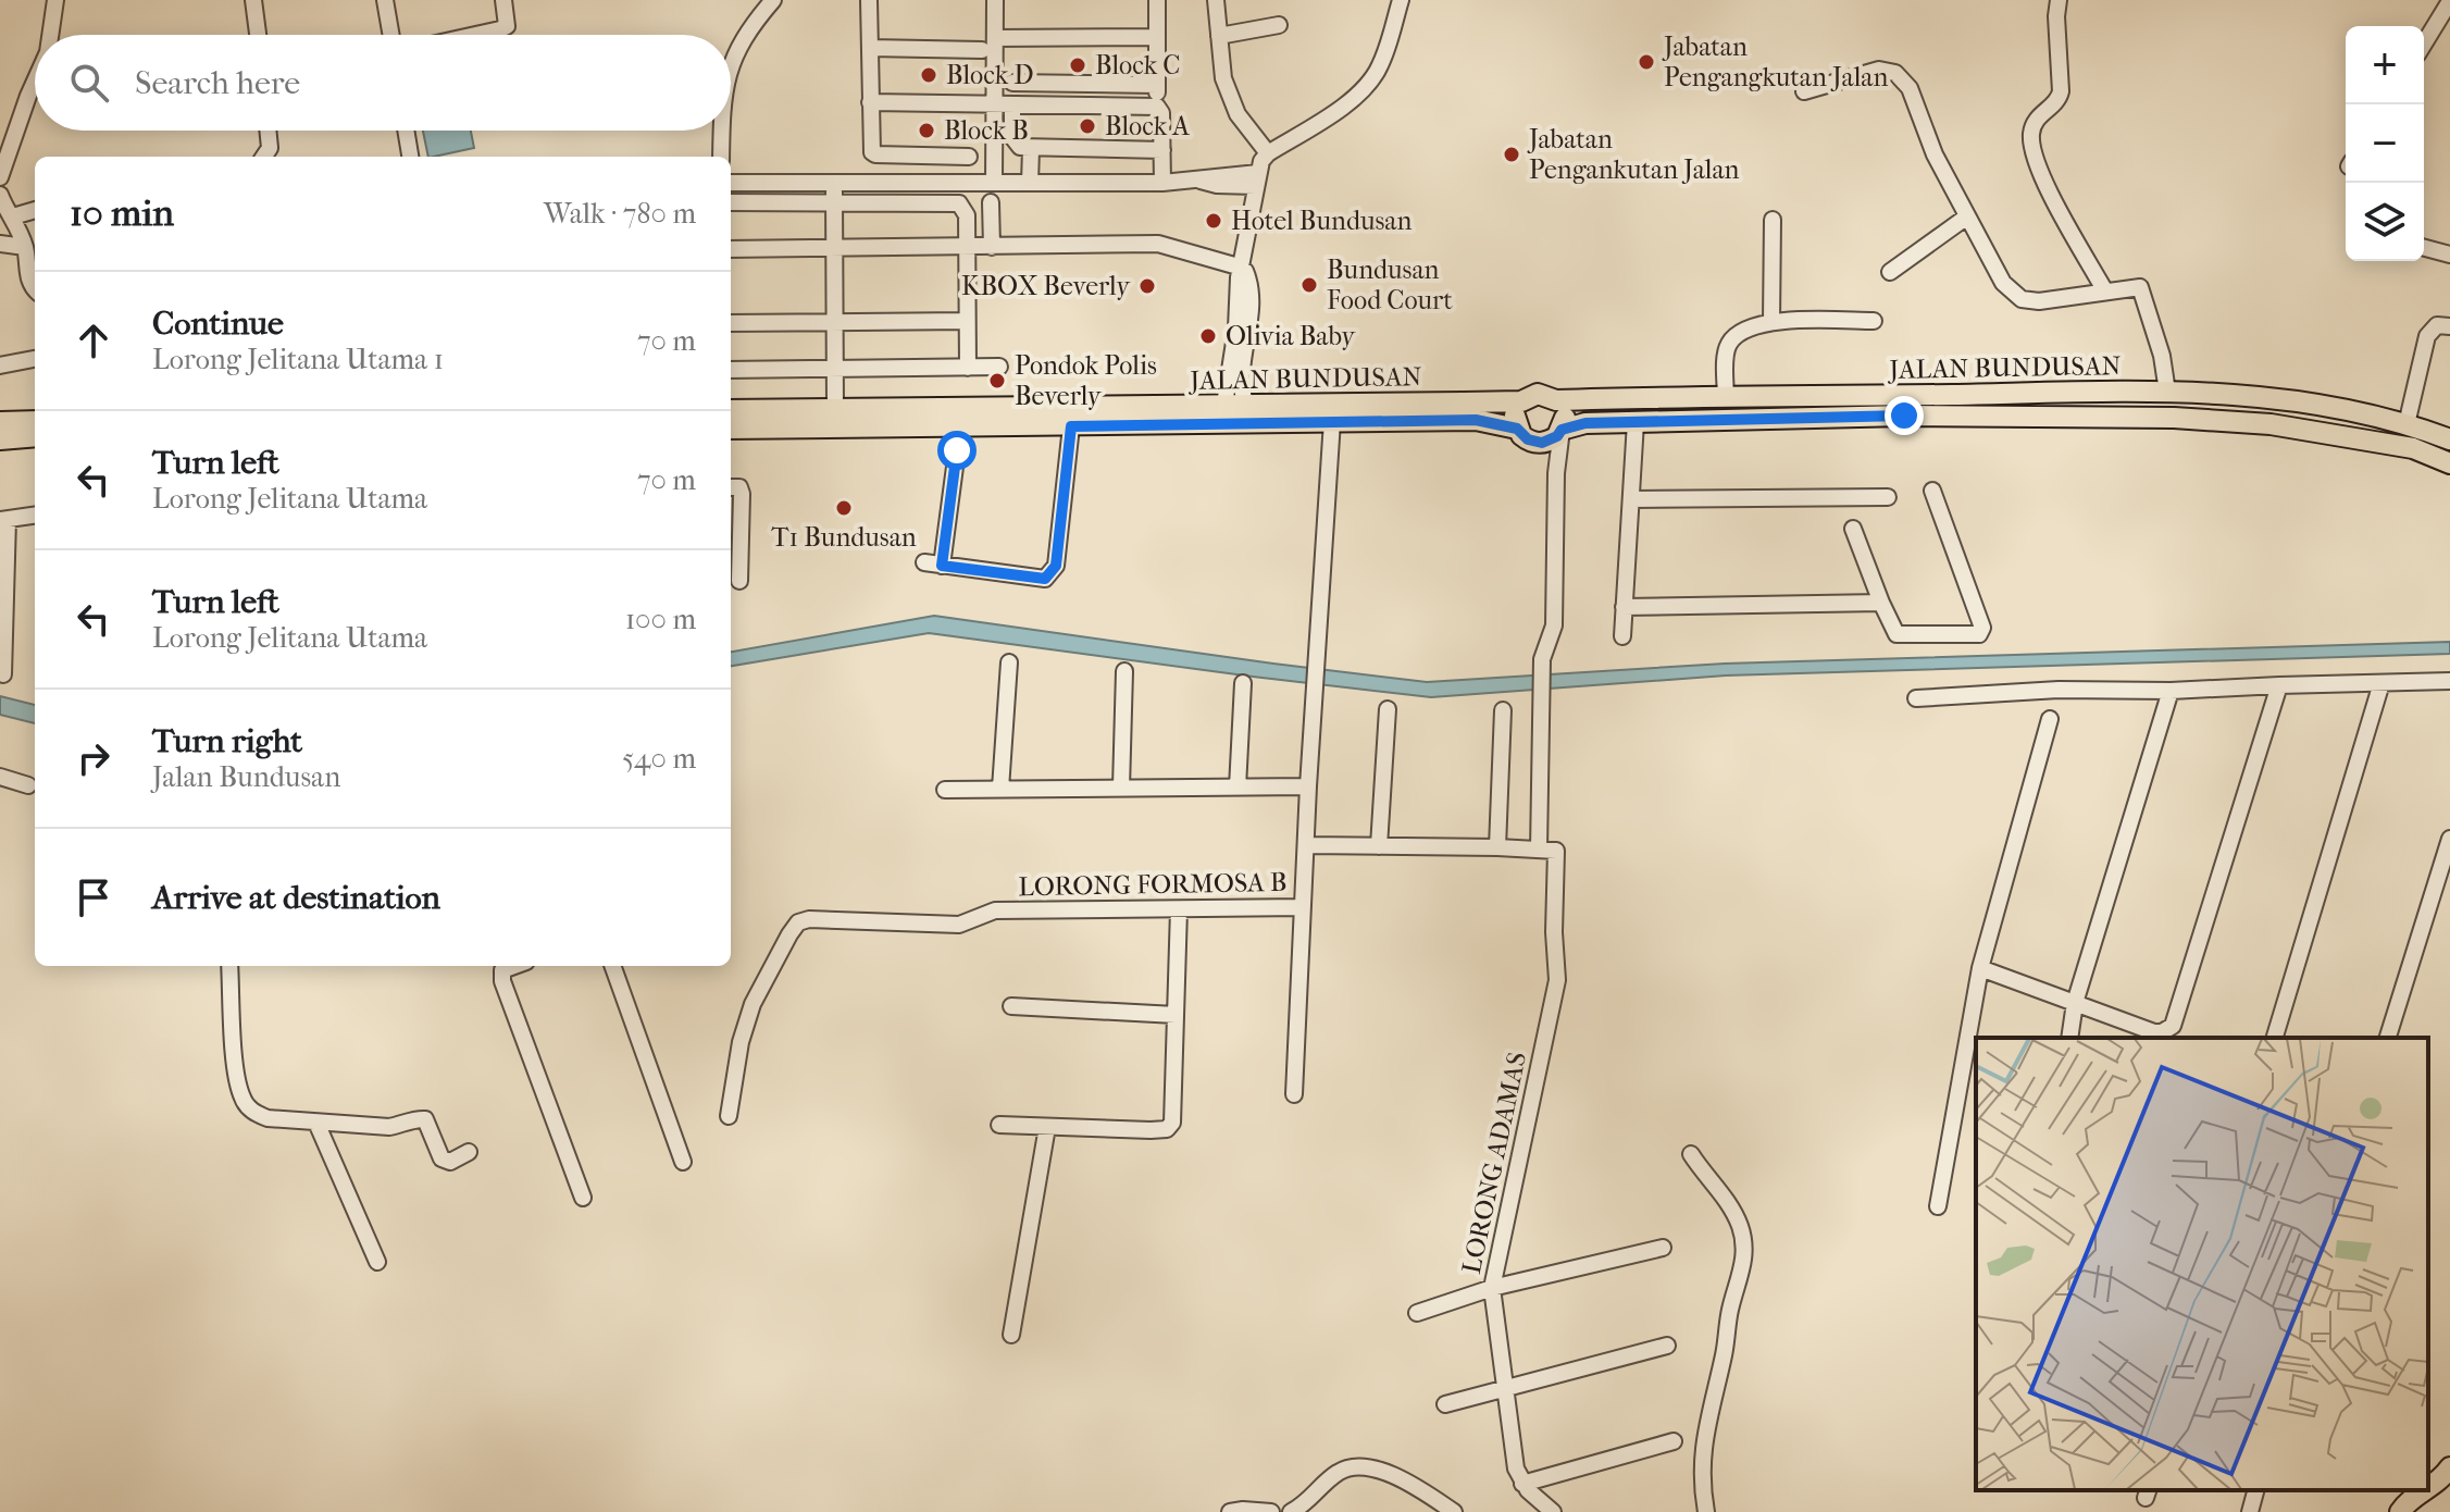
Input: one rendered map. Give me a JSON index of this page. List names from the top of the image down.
{
  "streets": {
    "main road": ["JALAN BUNDUSAN"],
    "street": ["LORONG FORMOSA B", "LORONG ADAMAS"]
  },
  "places": [
    "Jabatan Pengangkutan Jalan",
    "Block C",
    "Block D",
    "Block A",
    "Block B",
    "Jabatan Pengankutan Jalan",
    "Hotel Bundusan",
    "Bundusan Food Court",
    "KBOX Beverly",
    "Olivia Baby",
    "Pondok Polis Beverly",
    "T1 Bundusan"
  ],
  "page": {
    "map_buttons": ["+", "−"],
    "search": "Search here",
    "heading": ["10 min", "Walk · 780 m"],
    "list": [
      ["Continue", "Lorong Jelitana Utama 1", "70 m"],
      ["Turn left", "Lorong Jelitana Utama", "70 m"],
      ["Turn left", "Lorong Jelitana Utama", "100 m"],
      ["Turn right", "Jalan Bundusan", "540 m"],
      "Arrive at destination"
    ]
  }
}
